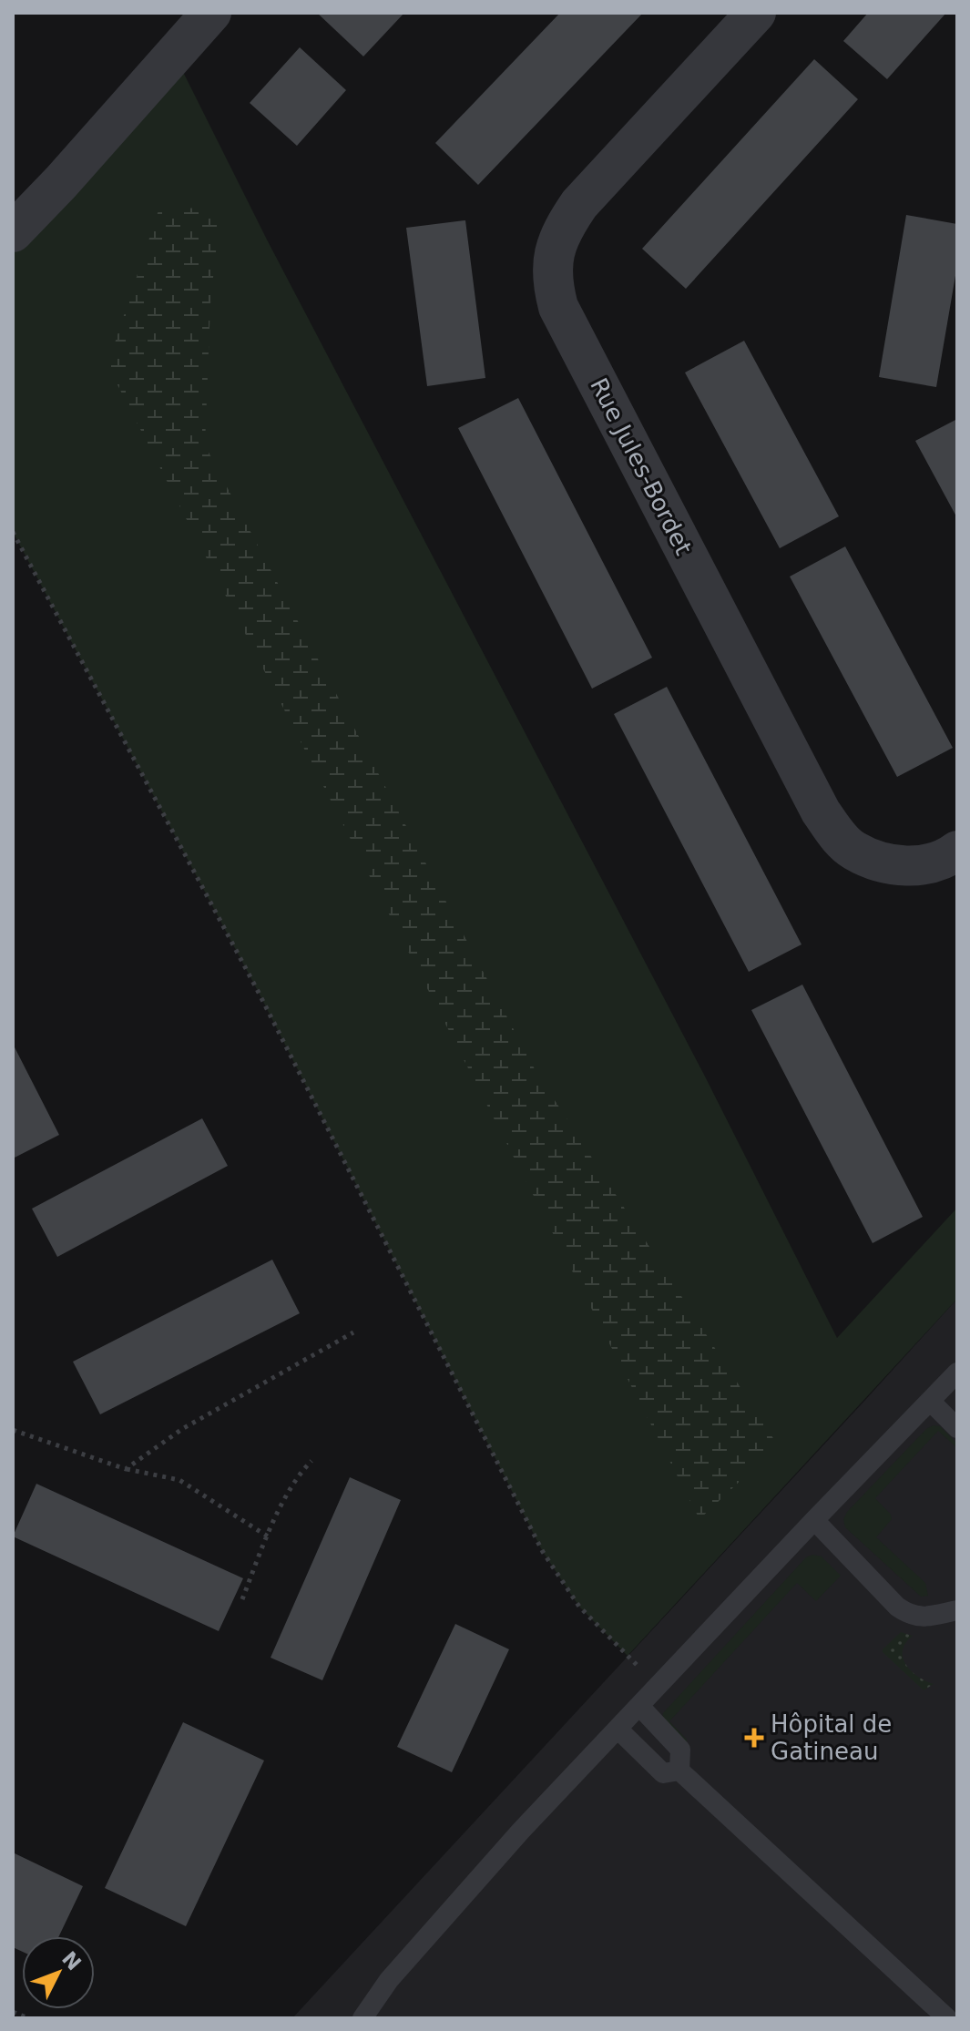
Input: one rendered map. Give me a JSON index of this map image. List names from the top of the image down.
{
  "streets": {
    "street": ["Rue Jules-Bordet"]
  },
  "places": {
    "health": ["Hôpital de Gatineau"]
  },
  "north": "top right"
}
